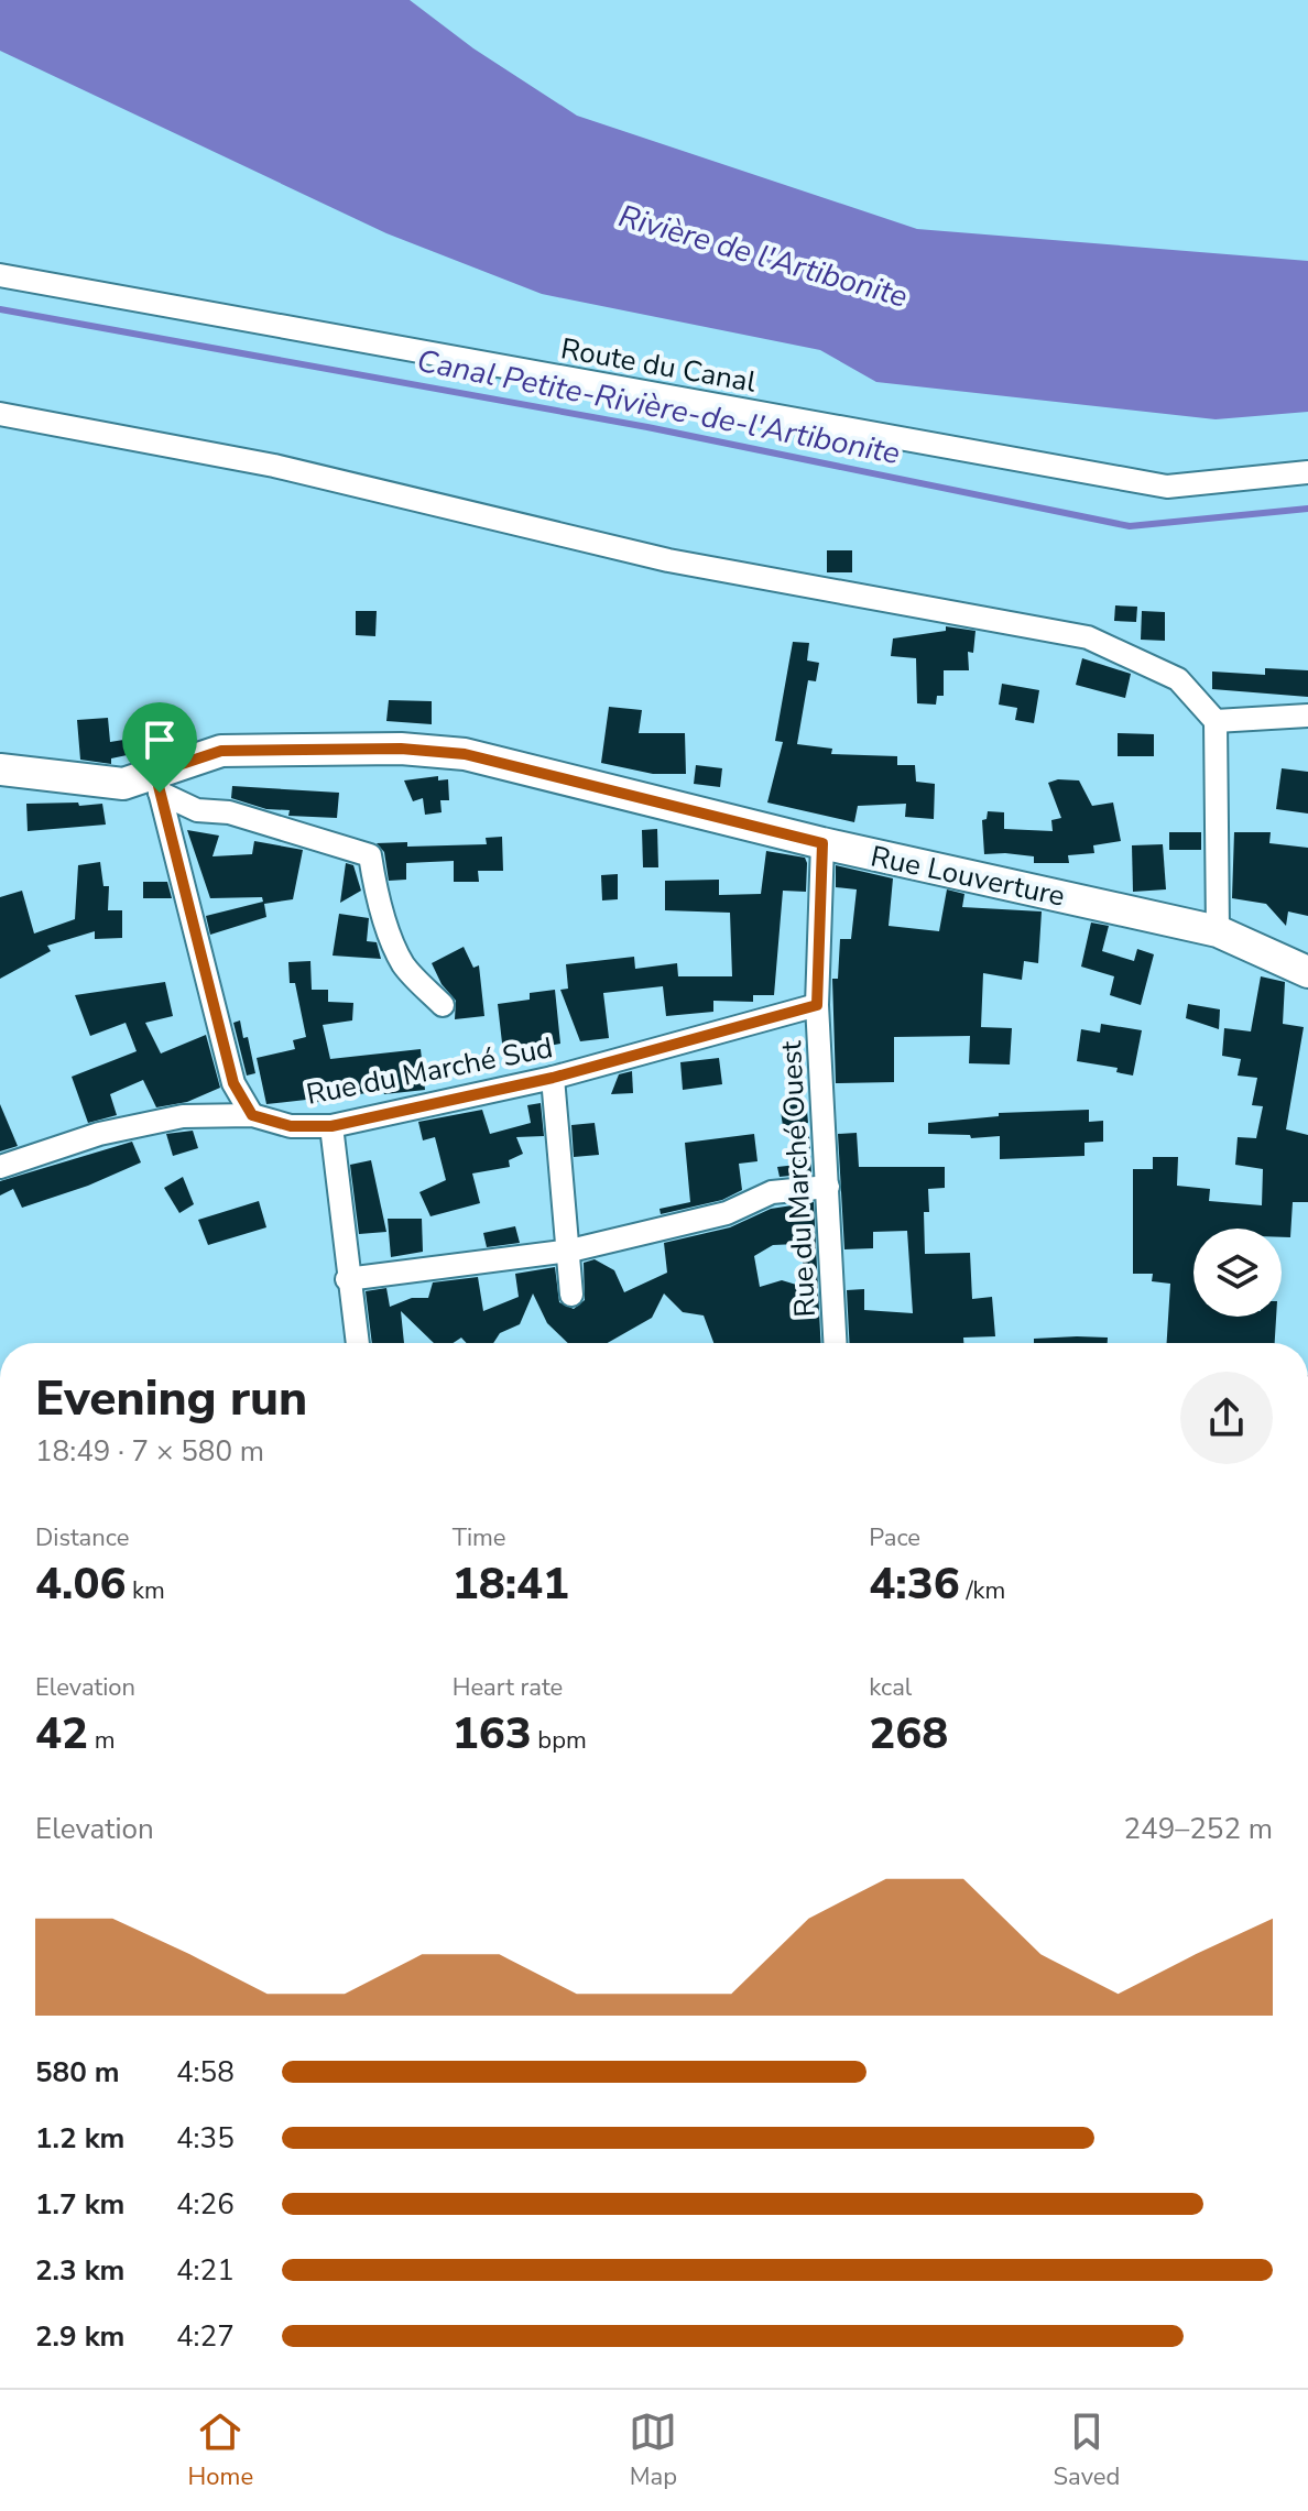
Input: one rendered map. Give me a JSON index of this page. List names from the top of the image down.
{
  "streets": {
    "main road": ["Rue Louverture"],
    "street": ["Route du Canal", "Rue du Marché Sud", "Rue du Marché Ouest"]
  },
  "crossings": [
    ["Rue Louverture", "Rue du Marché Ouest"],
    ["Rue du Marché Sud", "Rue du Marché Ouest"]
  ],
  "water": ["Rivière de l'Artibonite", "Canal Petite-Rivière-de-l'Artibonite"],
  "page": {
    "heading": ["Evening run", "18:49 · 7 × 580 m"],
    "stats": [
      ["Distance", "4.06 km"],
      ["Time", "18:41"],
      ["Pace", "4:36 /km"],
      ["Elevation", "42 m"],
      ["Heart rate", "163 bpm"],
      ["kcal", "268"]
    ],
    "chart": ["Elevation", "249–252 m"],
    "list": [
      {
        "name": "580 m",
        "note": "4:58"
      },
      {
        "name": "1.2 km",
        "note": "4:35"
      },
      {
        "name": "1.7 km",
        "note": "4:26"
      },
      {
        "name": "2.3 km",
        "note": "4:21"
      },
      {
        "name": "2.9 km",
        "note": "4:27"
      }
    ],
    "tabs": ["Home", "Map", "Saved"]
  }
}
